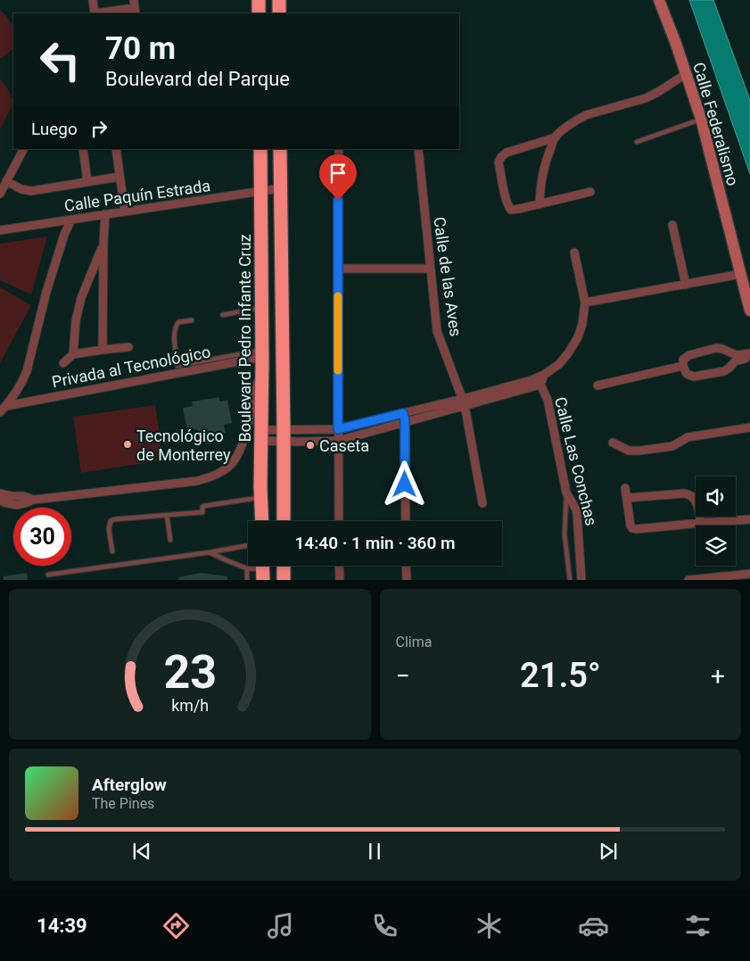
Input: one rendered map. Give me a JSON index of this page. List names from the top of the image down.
{
  "streets": {
    "highway": ["Boulevard Pedro Infante Cruz"],
    "main road": ["Calle Federalismo"],
    "street": [
      "Calle Paquín Estrada",
      "Calle de las Aves",
      "Privada al Tecnológico",
      "Calle Las Conchas"
    ]
  },
  "crossings": [
    ["Calle Paquín Estrada", "Boulevard Pedro Infante Cruz"],
    ["Boulevard Pedro Infante Cruz", "Privada al Tecnológico"]
  ],
  "places": ["Tecnológico de Monterrey", "Caseta"],
  "page": {
    "turn": ["70 m", "Boulevard del Parque"],
    "then": "Luego",
    "limit": "30",
    "trip": "14:40 · 1 min · 360 m",
    "tile": "Clima",
    "heat": ["−", "21.5°", "+"],
    "song": ["Afterglow", "The Pines"],
    "tabs": "14:39",
    "gauge": ["23", "km/h"]
  }
}
